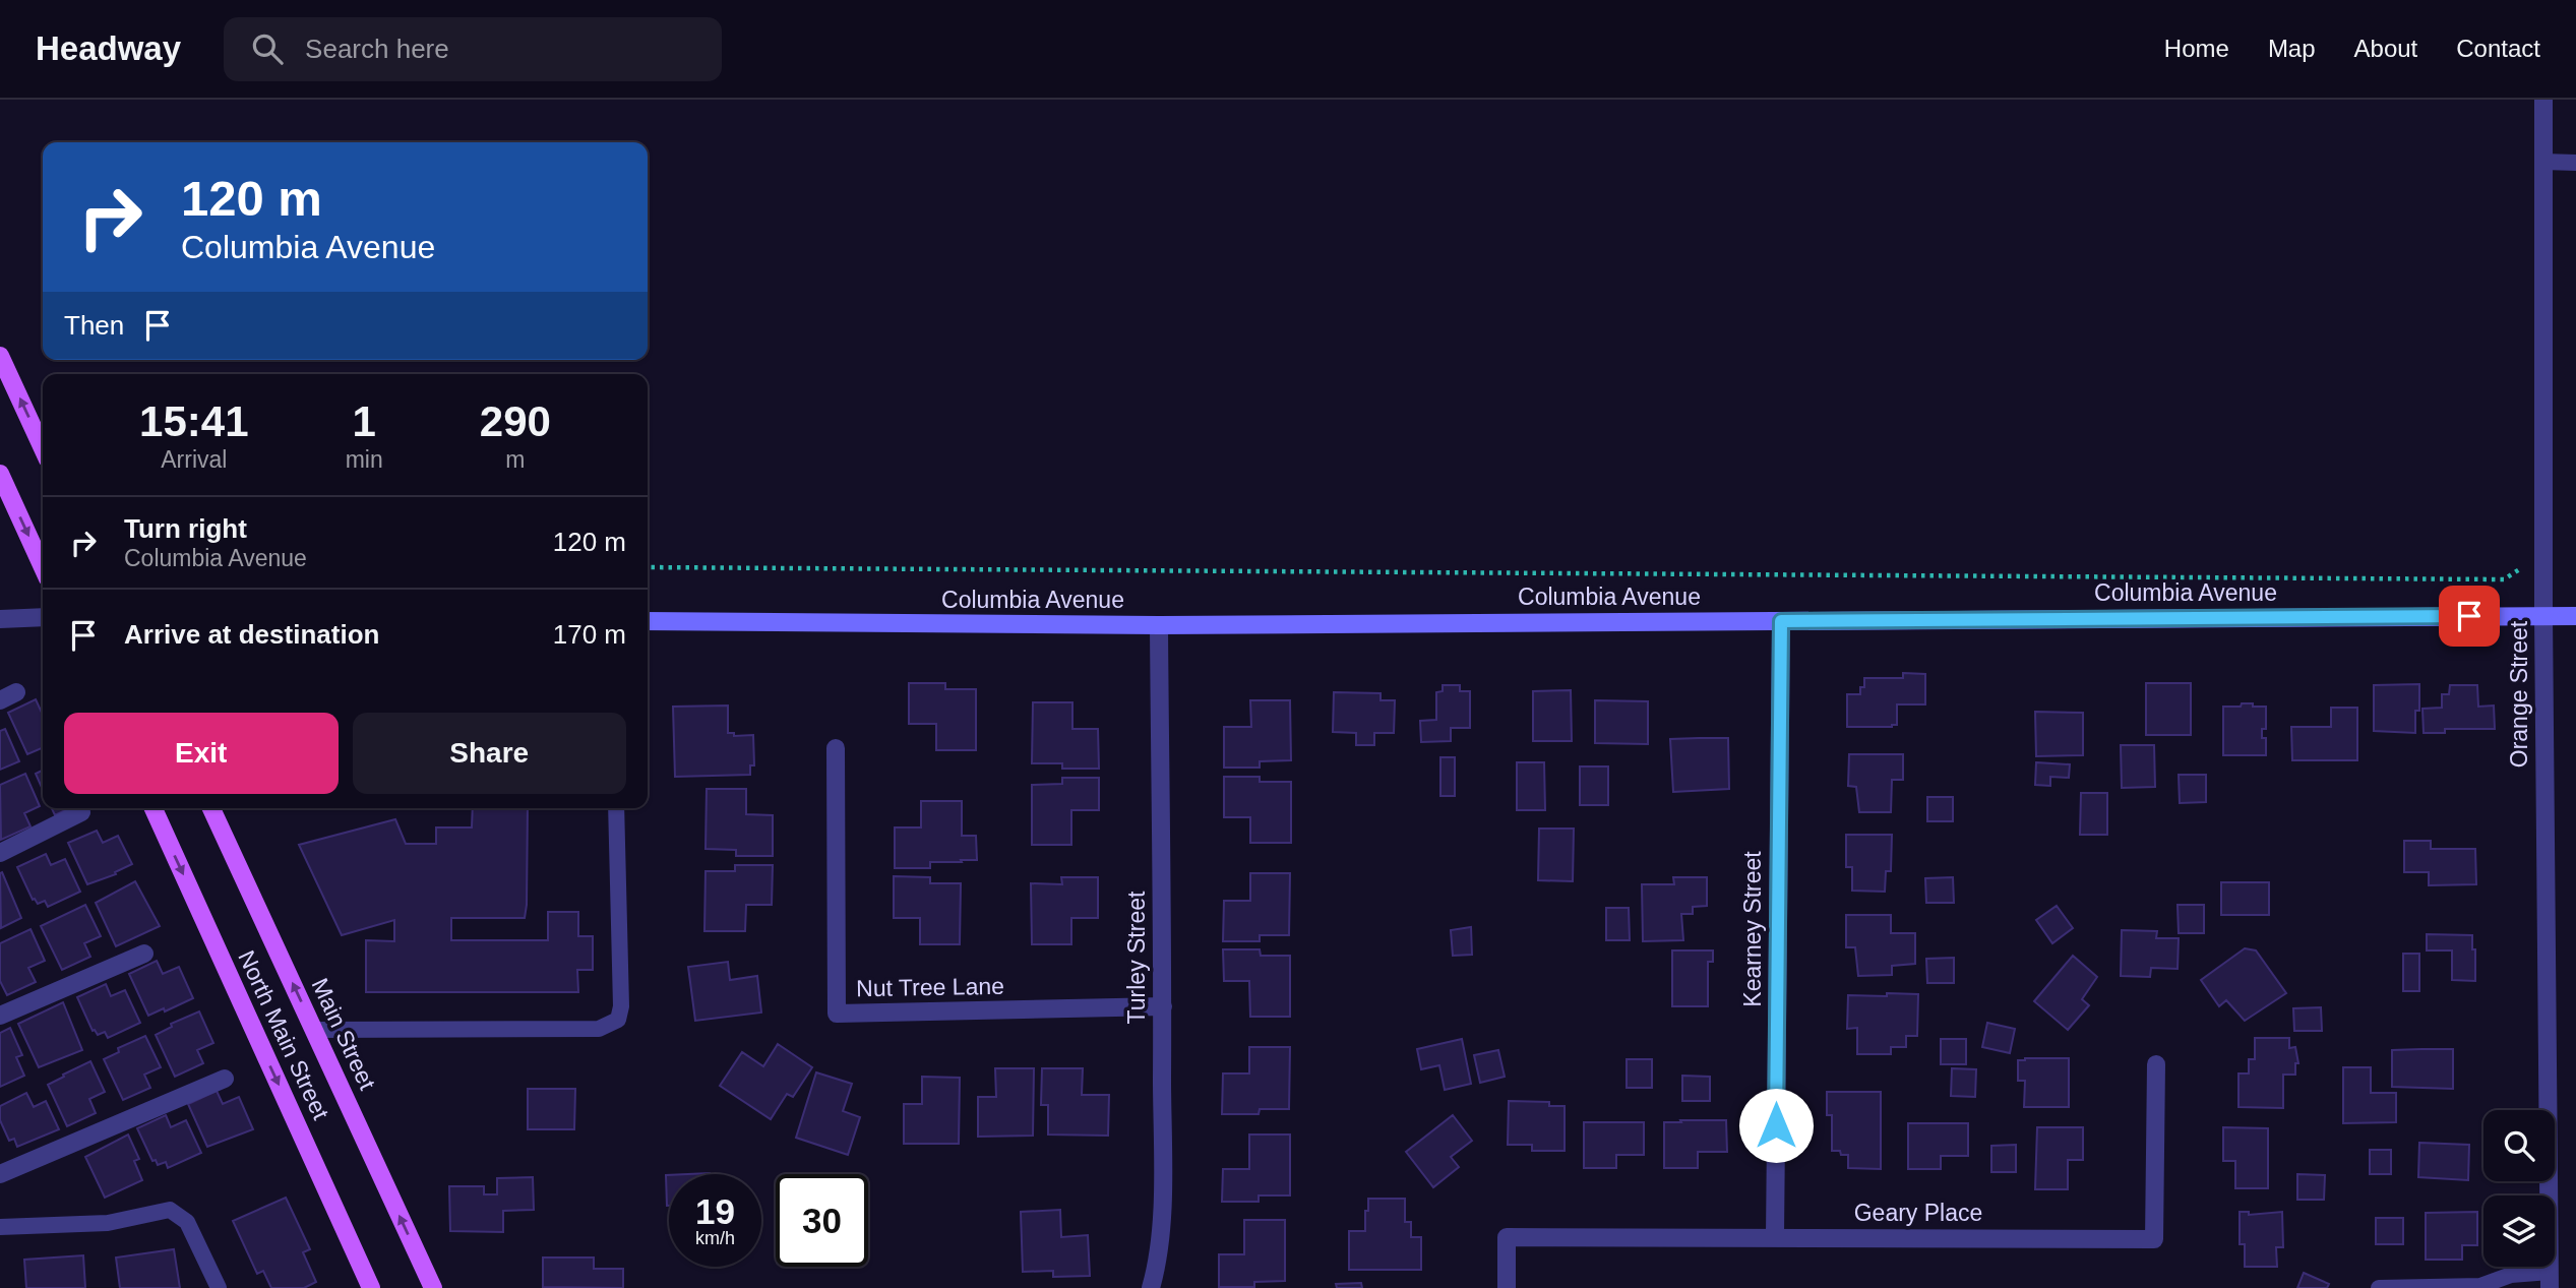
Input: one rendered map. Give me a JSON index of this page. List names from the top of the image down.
{
  "streets": {
    "main road": ["Columbia Avenue", "Main Street", "North Main Street"],
    "street": [
      "Orange Street",
      "Kearney Street",
      "Turley Street",
      "Nut Tree Lane",
      "Geary Place"
    ]
  },
  "crossings": [
    ["Columbia Avenue", "Orange Street"],
    ["Columbia Avenue", "Kearney Street"],
    ["Columbia Avenue", "Turley Street"],
    ["Kearney Street", "Geary Place"],
    ["Turley Street", "Nut Tree Lane"]
  ],
  "one_way": ["Main Street", "North Main Street"],
  "page": {
    "header": "Headway",
    "search": "Search here",
    "nav": [
      "Home",
      "Map",
      "About",
      "Contact"
    ],
    "turn": ["120 m", "Columbia Avenue"],
    "then": "Then",
    "eta": [
      "15:41",
      "Arrival",
      "1",
      "min",
      "290",
      "m"
    ],
    "list": [
      {
        "name": "Turn right",
        "note": "Columbia Avenue",
        "value": "120 m"
      },
      {
        "name": "Arrive at destination",
        "value": "170 m"
      }
    ],
    "buttons": ["Exit", "Share"],
    "speed": "19 km/h",
    "limit": "30"
  }
}
